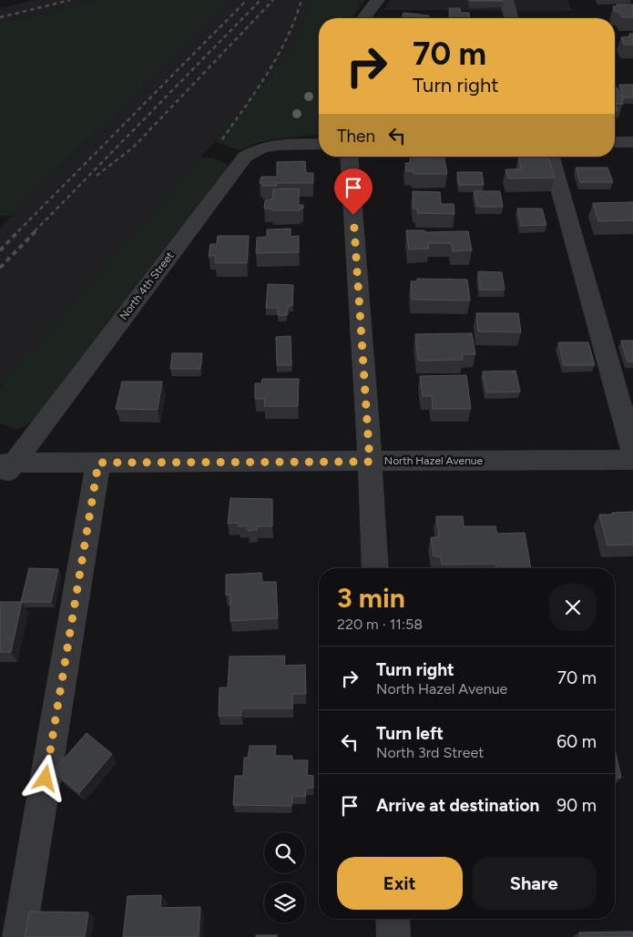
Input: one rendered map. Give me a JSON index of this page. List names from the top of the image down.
{
  "streets": {
    "street": ["North 4th Street", "North Hazel Avenue"]
  },
  "crossings": [
    ["North 4th Street", "North Hazel Avenue"]
  ],
  "page": {
    "turn": ["70 m", "Turn right"],
    "then": "Then",
    "heading": ["3 min", "220 m · 11:58"],
    "list": [
      {
        "name": "Turn right",
        "note": "North Hazel Avenue",
        "value": "70 m"
      },
      {
        "name": "Turn left",
        "note": "North 3rd Street",
        "value": "60 m"
      },
      {
        "name": "Arrive at destination",
        "value": "90 m"
      }
    ],
    "buttons": ["Exit", "Share"]
  }
}
